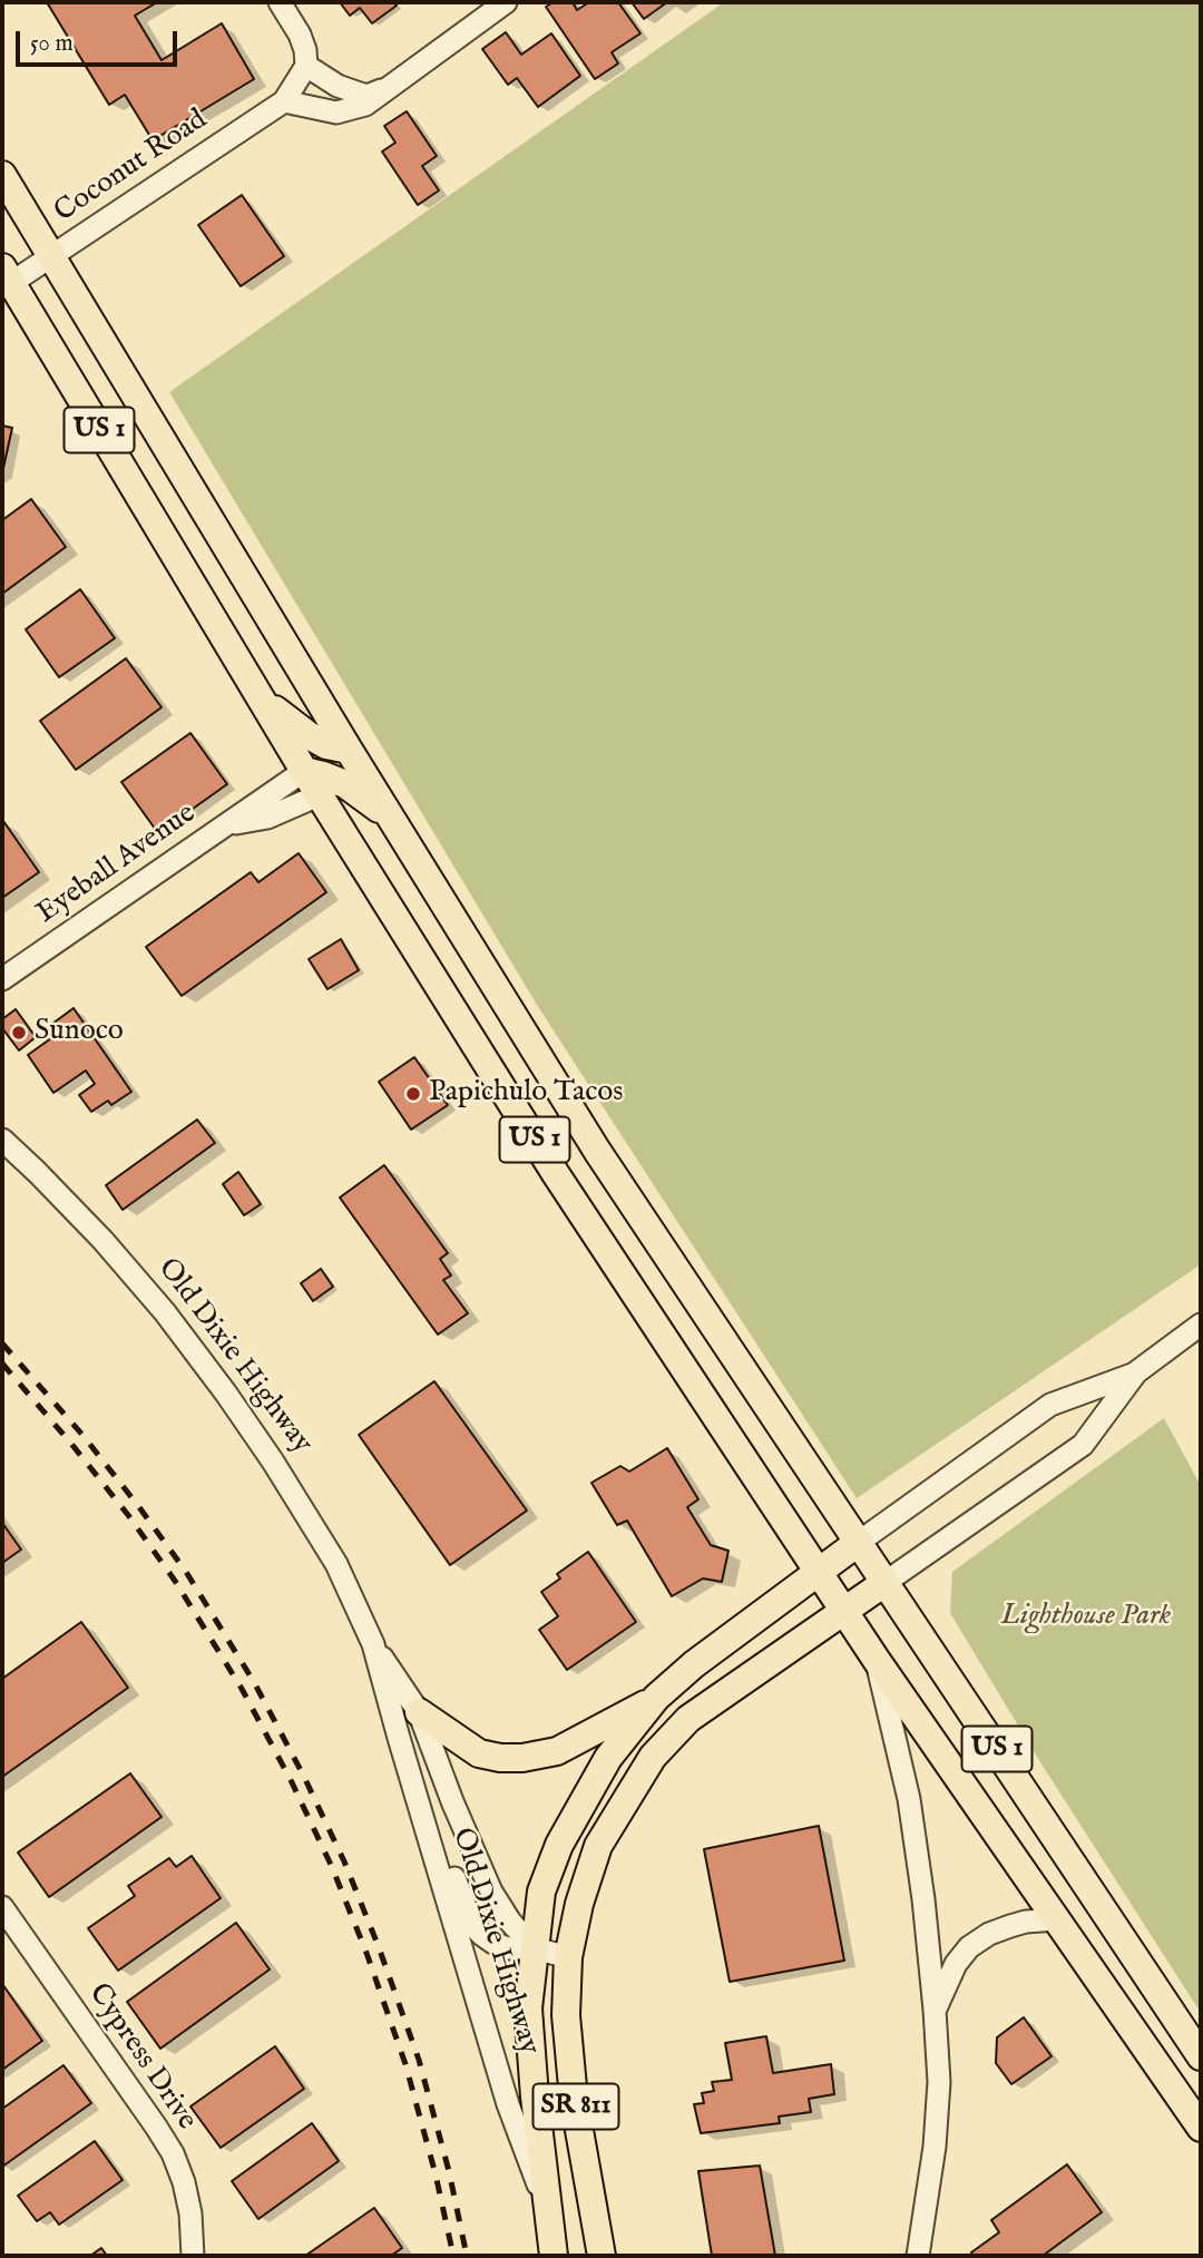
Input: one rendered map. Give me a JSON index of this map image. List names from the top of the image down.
{
  "streets": {
    "main road": ["US 1", "Old Dixie Highway", "SR 811"],
    "street": ["Coconut Road", "Eyeball Avenue", "Cypress Drive"]
  },
  "crossings": [
    ["Coconut Road", "US 1"],
    ["US 1", "Eyeball Avenue"],
    ["US 1", "Old Dixie Highway"]
  ],
  "parks": ["Lighthouse Park"],
  "places": ["Sunoco", "Papichulo Tacos"],
  "scale_bar": "50 m"
}
